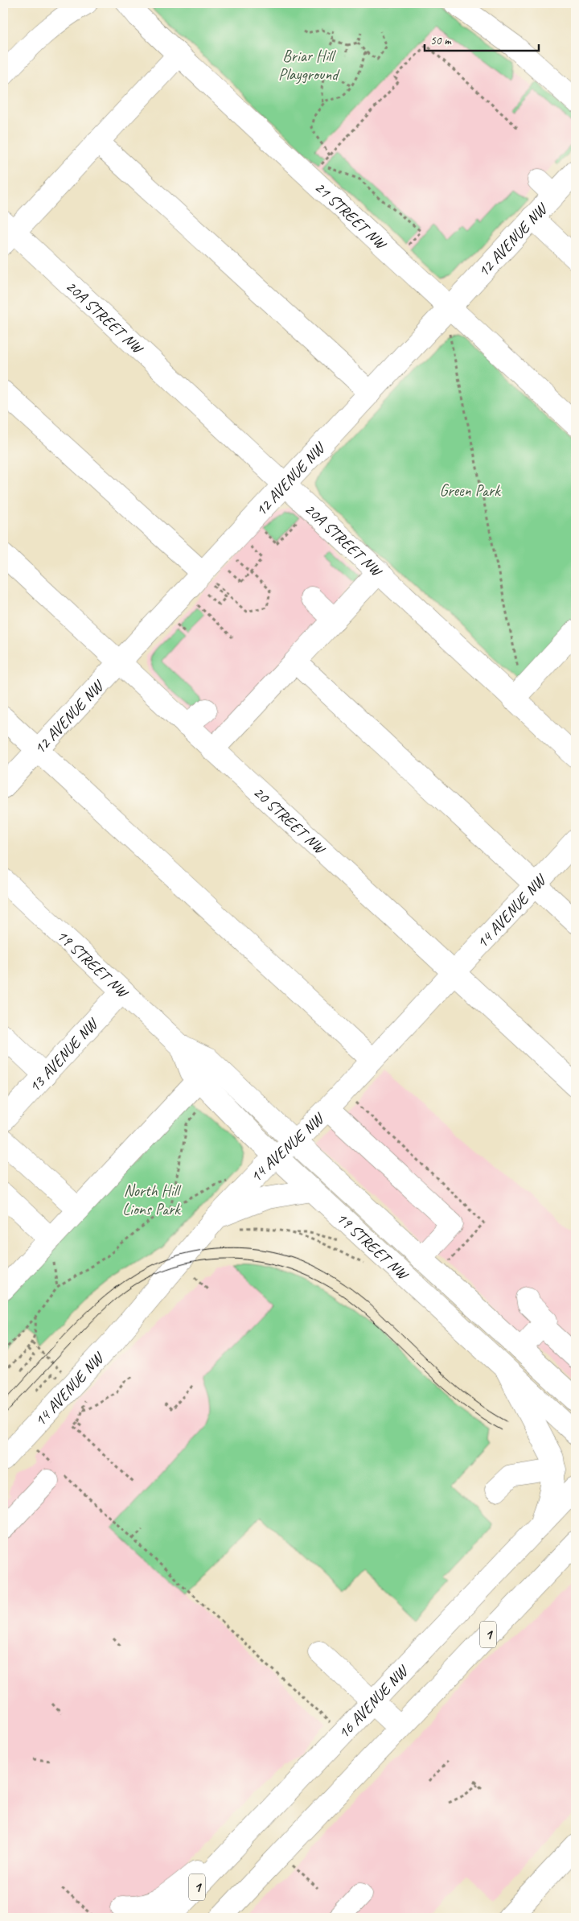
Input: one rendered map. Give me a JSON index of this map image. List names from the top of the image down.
{
  "streets": {
    "main road": [
      "21 STREET NW",
      "12 AVENUE NW",
      "20A STREET NW",
      "20 STREET NW",
      "14 AVENUE NW",
      "19 STREET NW",
      "13 AVENUE NW",
      "1",
      "16 AVENUE NW"
    ]
  },
  "crossings": [
    ["21 STREET NW", "12 AVENUE NW"],
    ["12 AVENUE NW", "20A STREET NW"],
    ["12 AVENUE NW", "20 STREET NW"],
    ["20 STREET NW", "14 AVENUE NW"],
    ["14 AVENUE NW", "19 STREET NW"],
    ["19 STREET NW", "13 AVENUE NW"]
  ],
  "parks": ["Briar Hill Playground", "Green Park", "North Hill Lions Park"],
  "scale_bar": "50 m"
}
